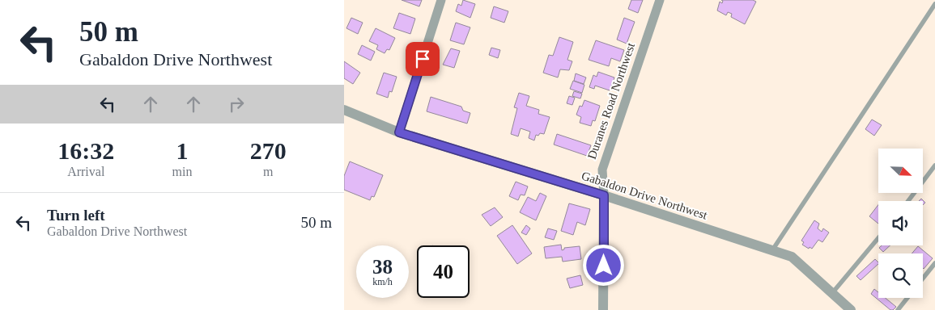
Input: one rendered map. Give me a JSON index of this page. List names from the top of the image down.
{
  "streets": {
    "street": ["Duranes Road Northwest", "Gabaldon Drive Northwest"]
  },
  "crossings": [
    ["Duranes Road Northwest", "Gabaldon Drive Northwest"]
  ],
  "north": "bottom right",
  "page": {
    "turn": ["50 m", "Gabaldon Drive Northwest"],
    "eta": [
      "16:32",
      "Arrival",
      "1",
      "min",
      "270",
      "m"
    ],
    "list": [
      {
        "name": "Turn left",
        "note": "Gabaldon Drive Northwest",
        "value": "50 m"
      }
    ],
    "speed": "38 km/h",
    "limit": "40"
  }
}
